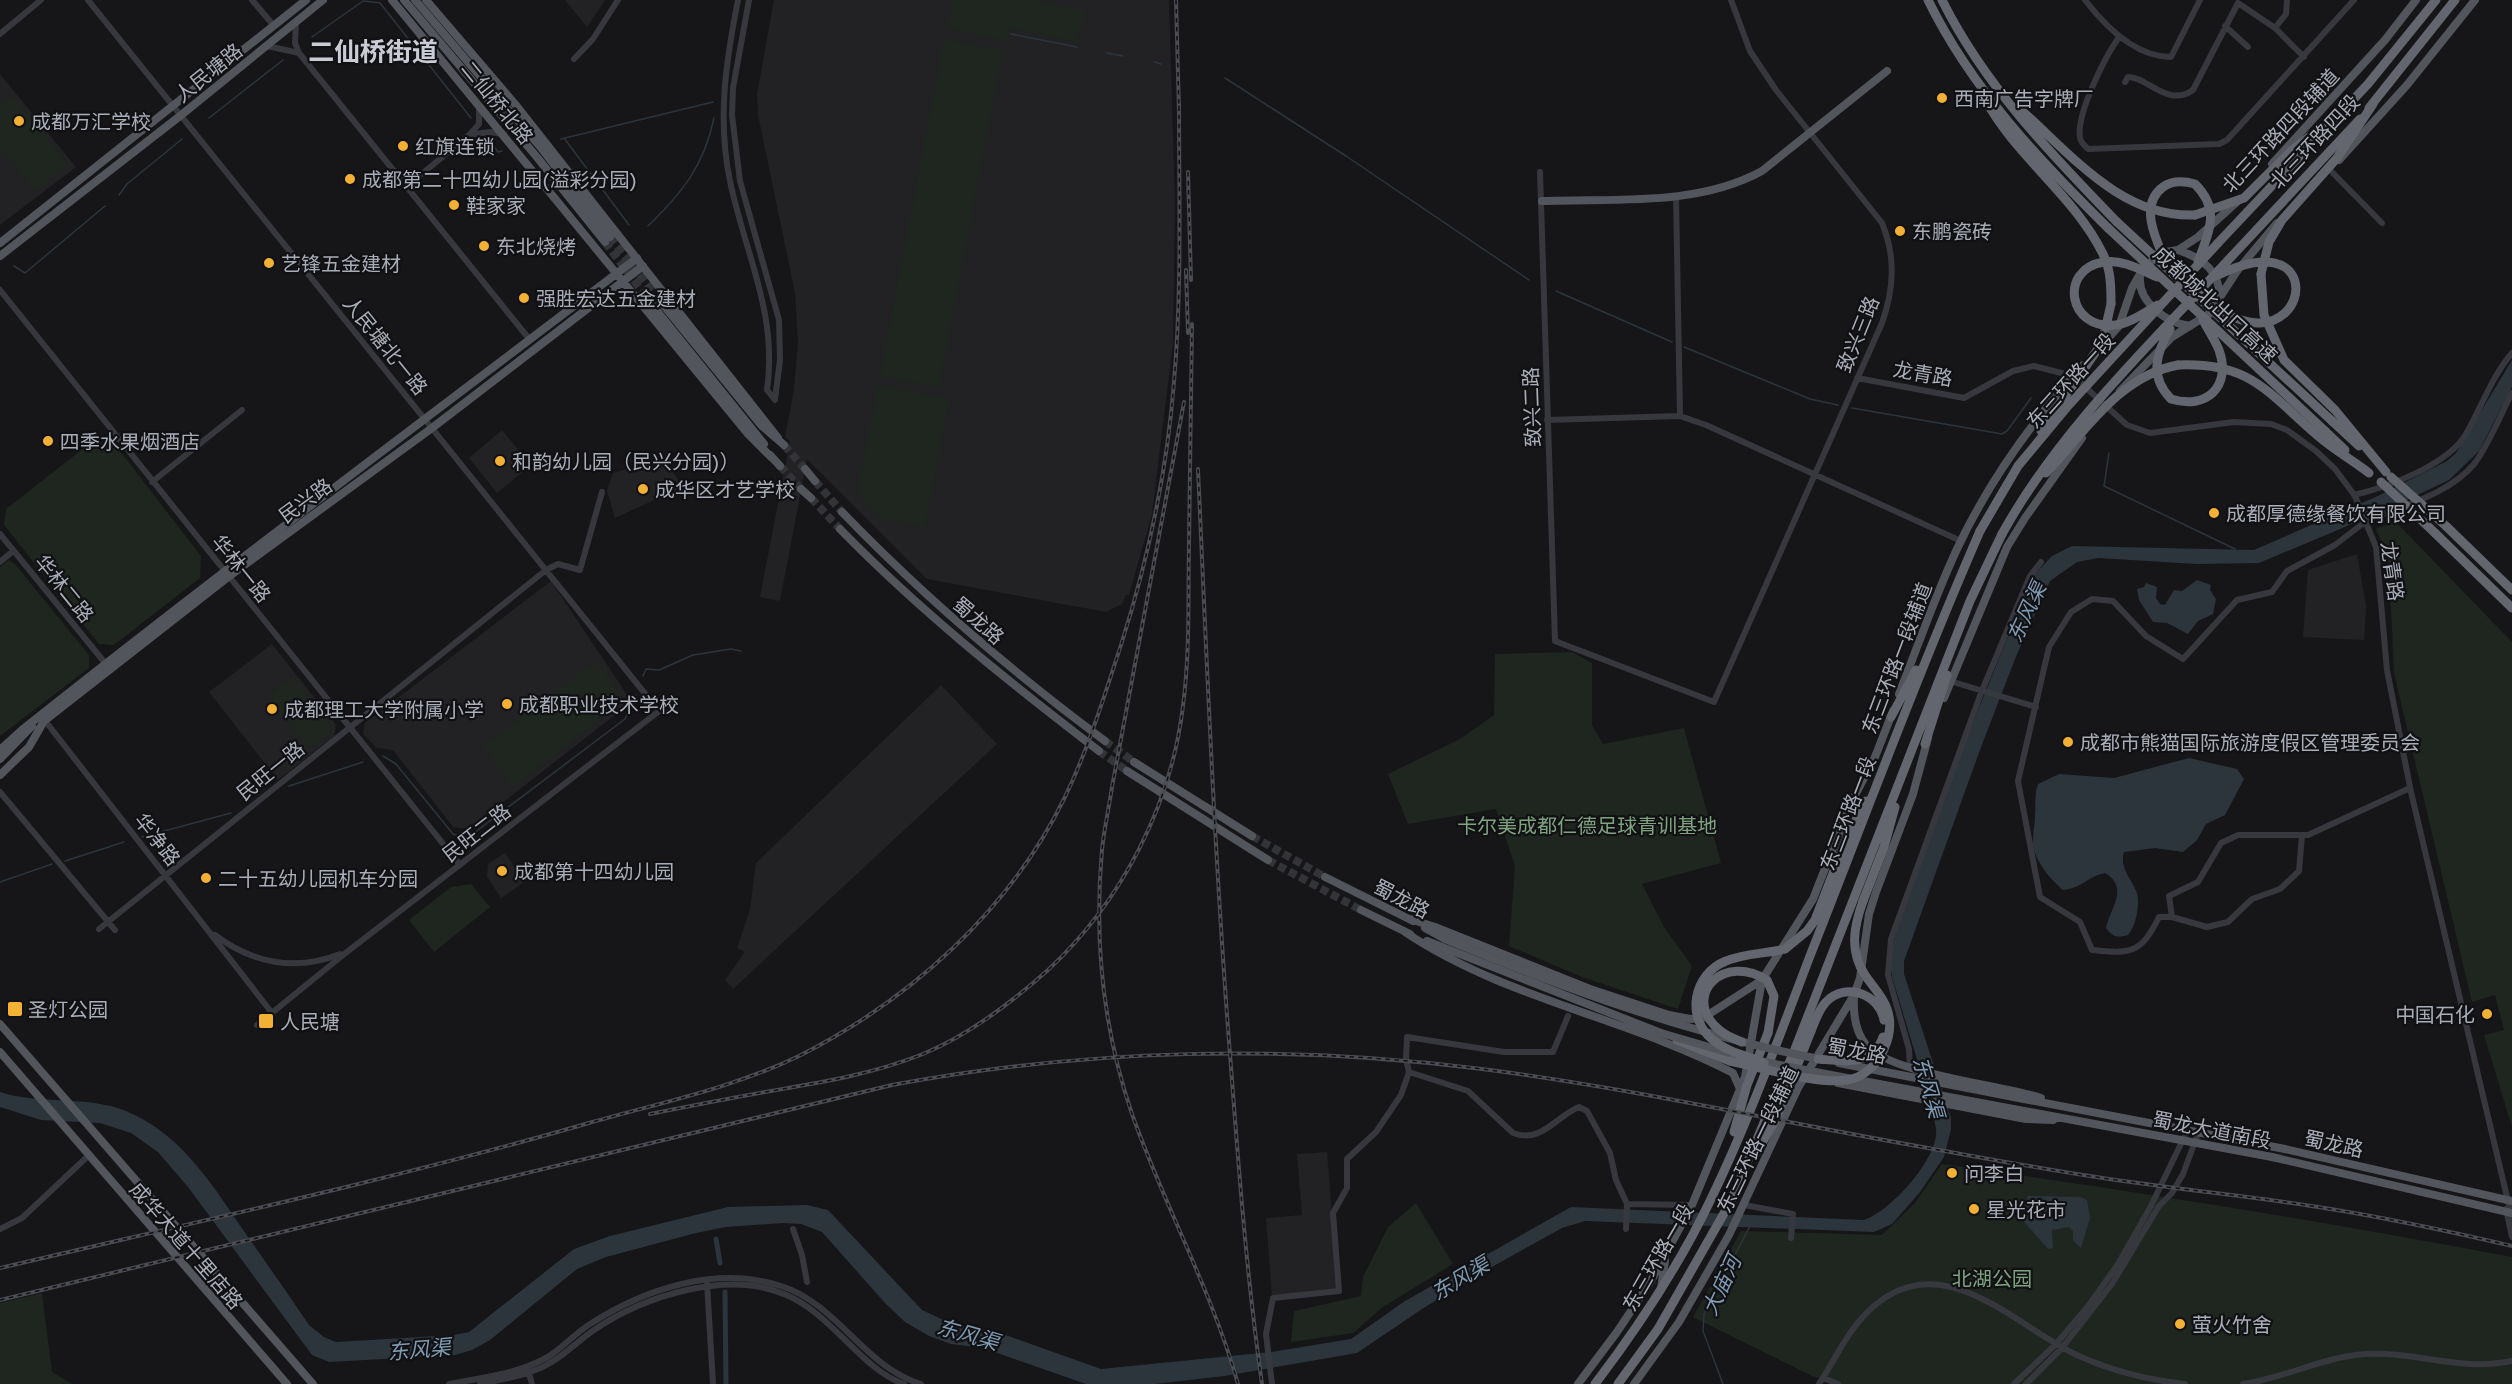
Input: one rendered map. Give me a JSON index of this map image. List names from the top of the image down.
{
  "streets": {
    "highway": ["北三环路四段", "成都城北出口高速", "东三环路一段"],
    "main road": [
      "人民塘路",
      "二仙桥北路",
      "北三环路四段辅道",
      "民兴路",
      "蜀龙路",
      "东三环路一段辅道",
      "蜀龙大道南段",
      "成华大道十里店路"
    ],
    "street": [
      "致兴三路",
      "人民塘北一路",
      "龙青路",
      "致兴二路",
      "华林一路",
      "华林二路",
      "民旺一路",
      "民旺二路",
      "华净路"
    ]
  },
  "crossings": [
    ["人民塘路", "人民塘北一路"],
    ["二仙桥北路", "民兴路"],
    ["北三环路四段辅道", "东三环路一段辅道"],
    ["北三环路四段", "东三环路一段"],
    ["致兴三路", "龙青路"],
    ["致兴三路", "致兴二路"],
    ["人民塘北一路", "民兴路"],
    ["人民塘北一路", "民旺一路"],
    ["人民塘北一路", "民旺二路"],
    ["龙青路", "蜀龙路"],
    ["龙青路", "东三环路一段辅道"],
    ["龙青路", "蜀龙大道南段"],
    ["民兴路", "华林一路"],
    ["民兴路", "华林二路"],
    ["民兴路", "华净路"],
    ["华林一路", "民旺一路"],
    ["华林一路", "民旺二路"],
    ["蜀龙路", "蜀龙大道南段"],
    ["民旺一路", "华净路"],
    ["民旺二路", "华净路"]
  ],
  "districts": ["二仙桥街道"],
  "water": ["东风渠", "大庙河"],
  "parks": ["卡尔美成都仁德足球青训基地", "北湖公园"],
  "places": {
    "other": [
      "西南广告字牌厂",
      "成都万汇学校",
      "红旗连锁",
      "成都第二十四幼儿园(溢彩分园)",
      "鞋家家",
      "东鹏瓷砖",
      "东北烧烤",
      "艺锋五金建材",
      "强胜宏达五金建材",
      "四季水果烟酒店",
      "和韵幼儿园（民兴分园)）",
      "成华区才艺学校",
      "成都厚德缘餐饮有限公司",
      "成都职业技术学校",
      "成都理工大学附属小学",
      "成都市熊猫国际旅游度假区管理委员会",
      "成都第十四幼儿园",
      "二十五幼儿园机车分园",
      "中国石化",
      "问李白",
      "星光花市",
      "萤火竹舍"
    ],
    "transit": ["圣灯公园", "人民塘"]
  }
}
